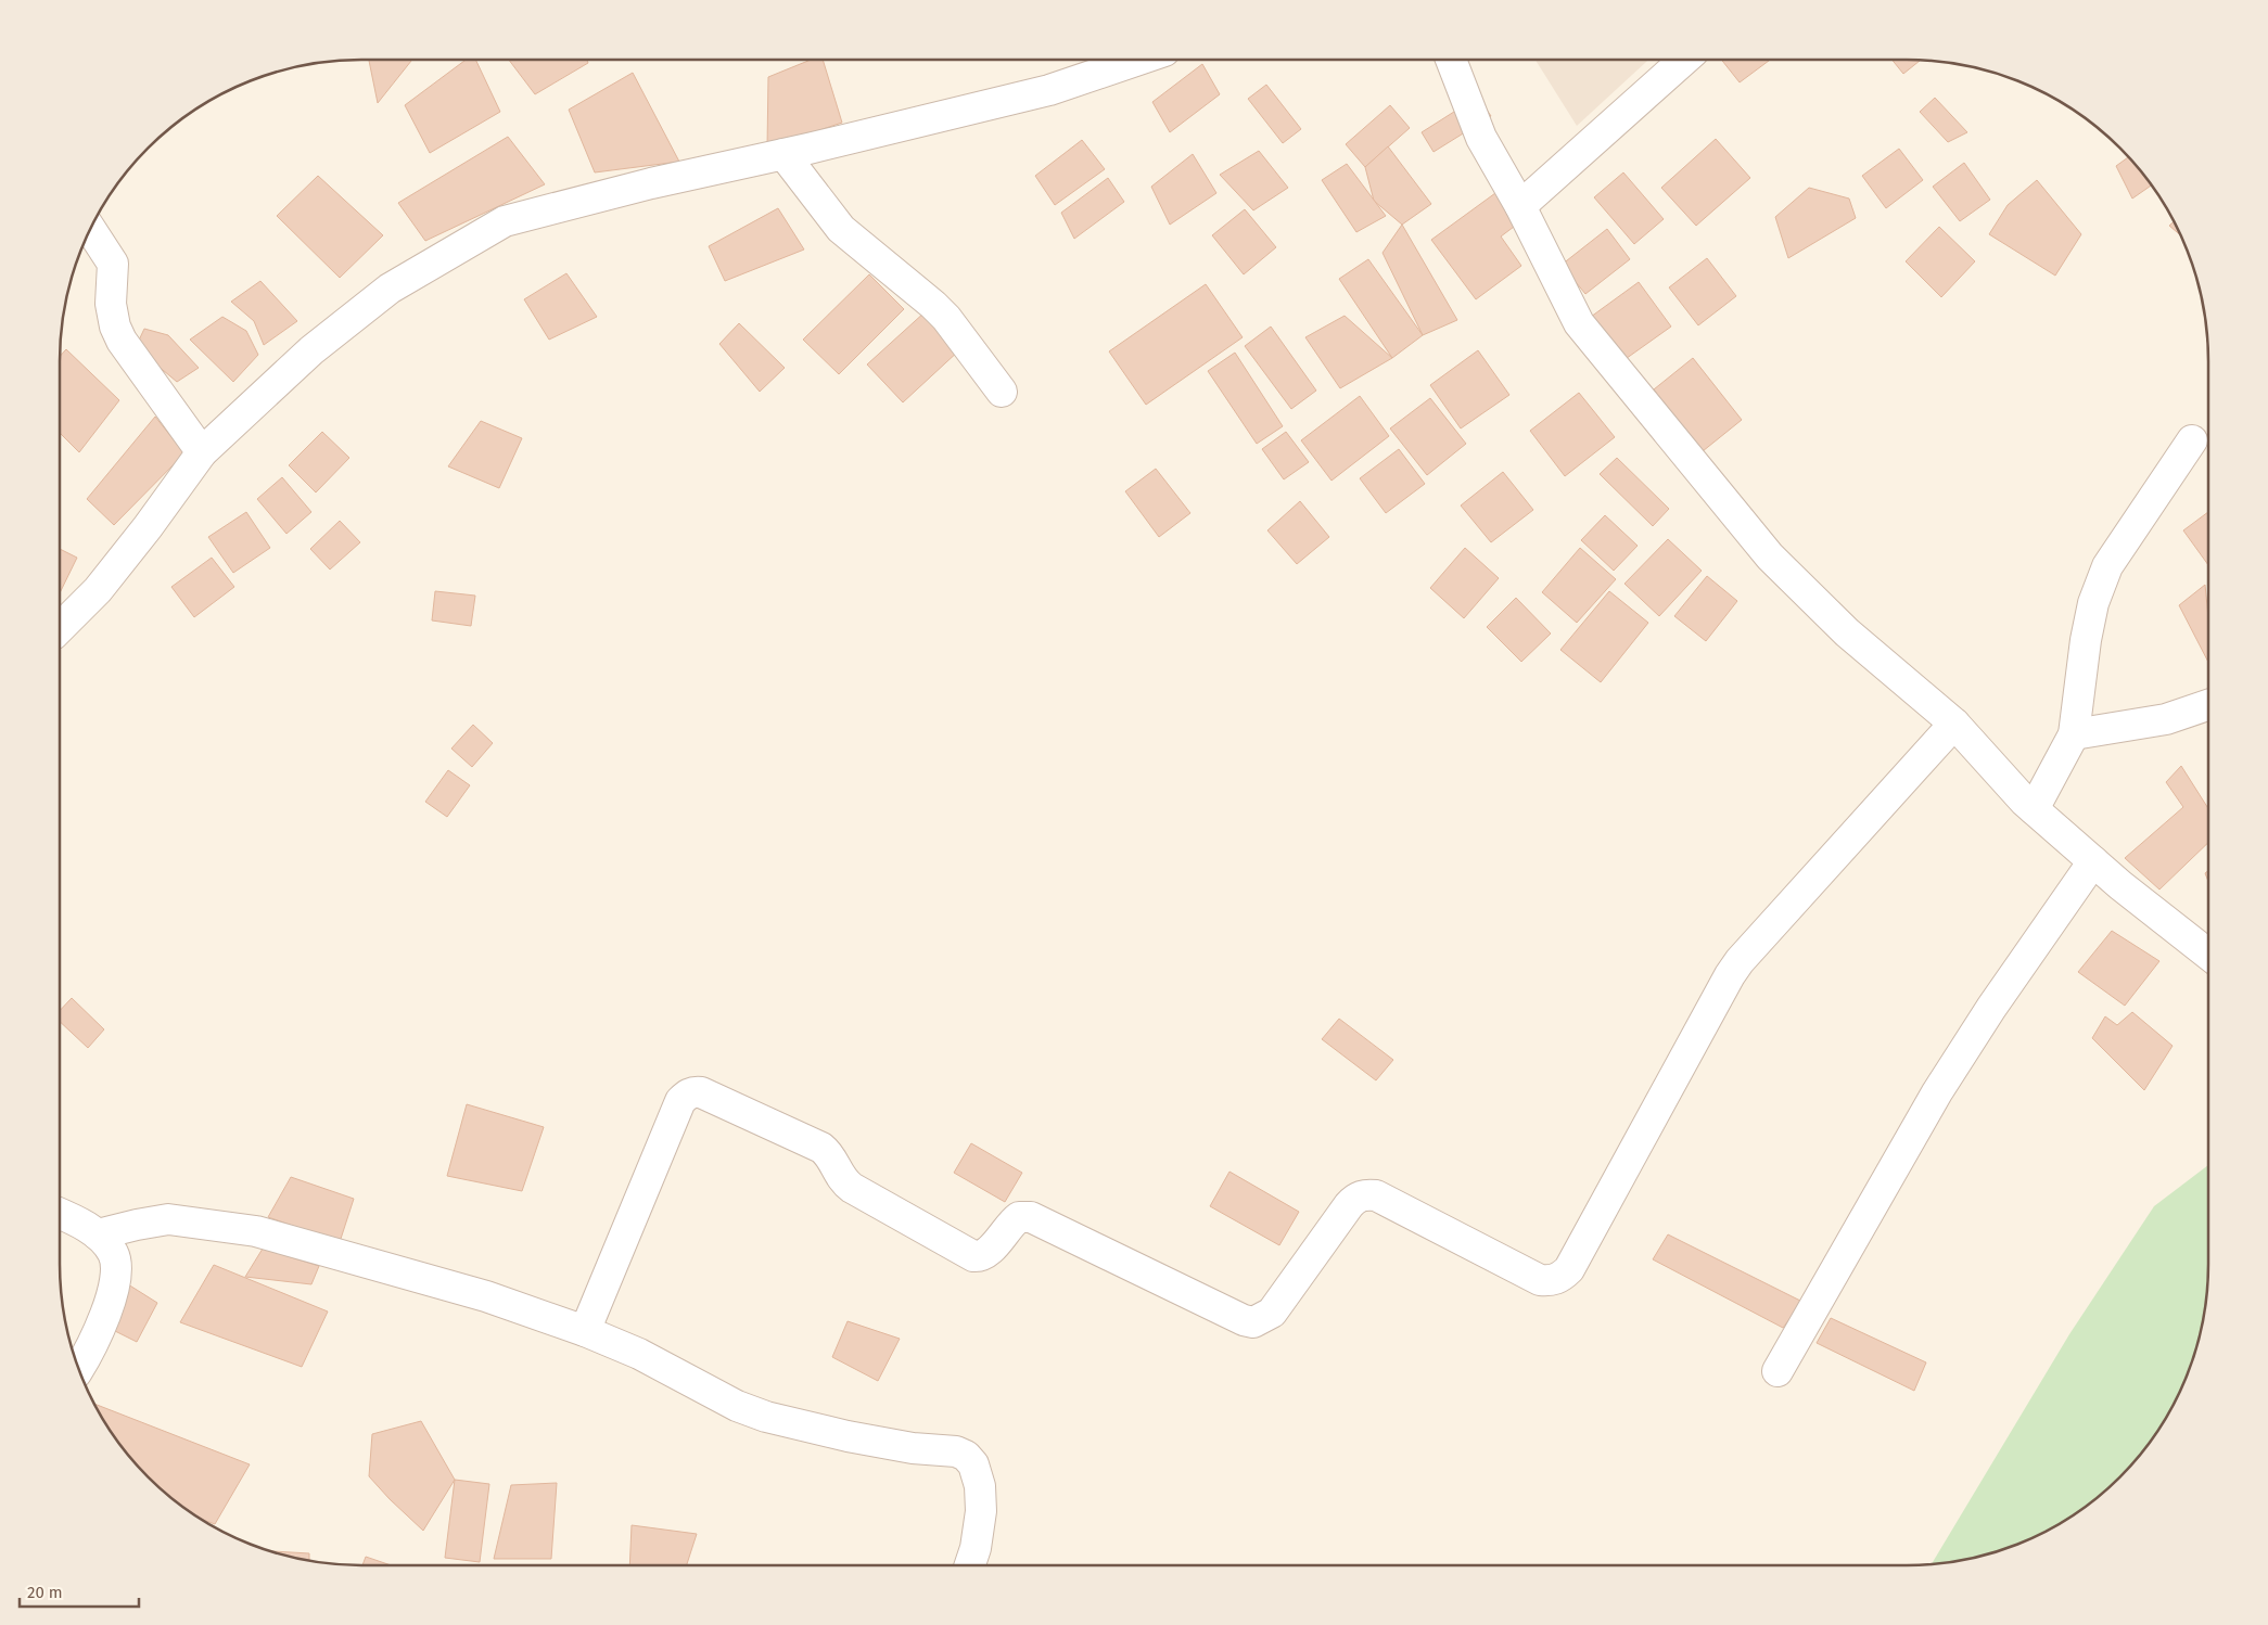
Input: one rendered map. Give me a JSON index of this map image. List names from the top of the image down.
{
  "scale_bar": "20 m"
}
